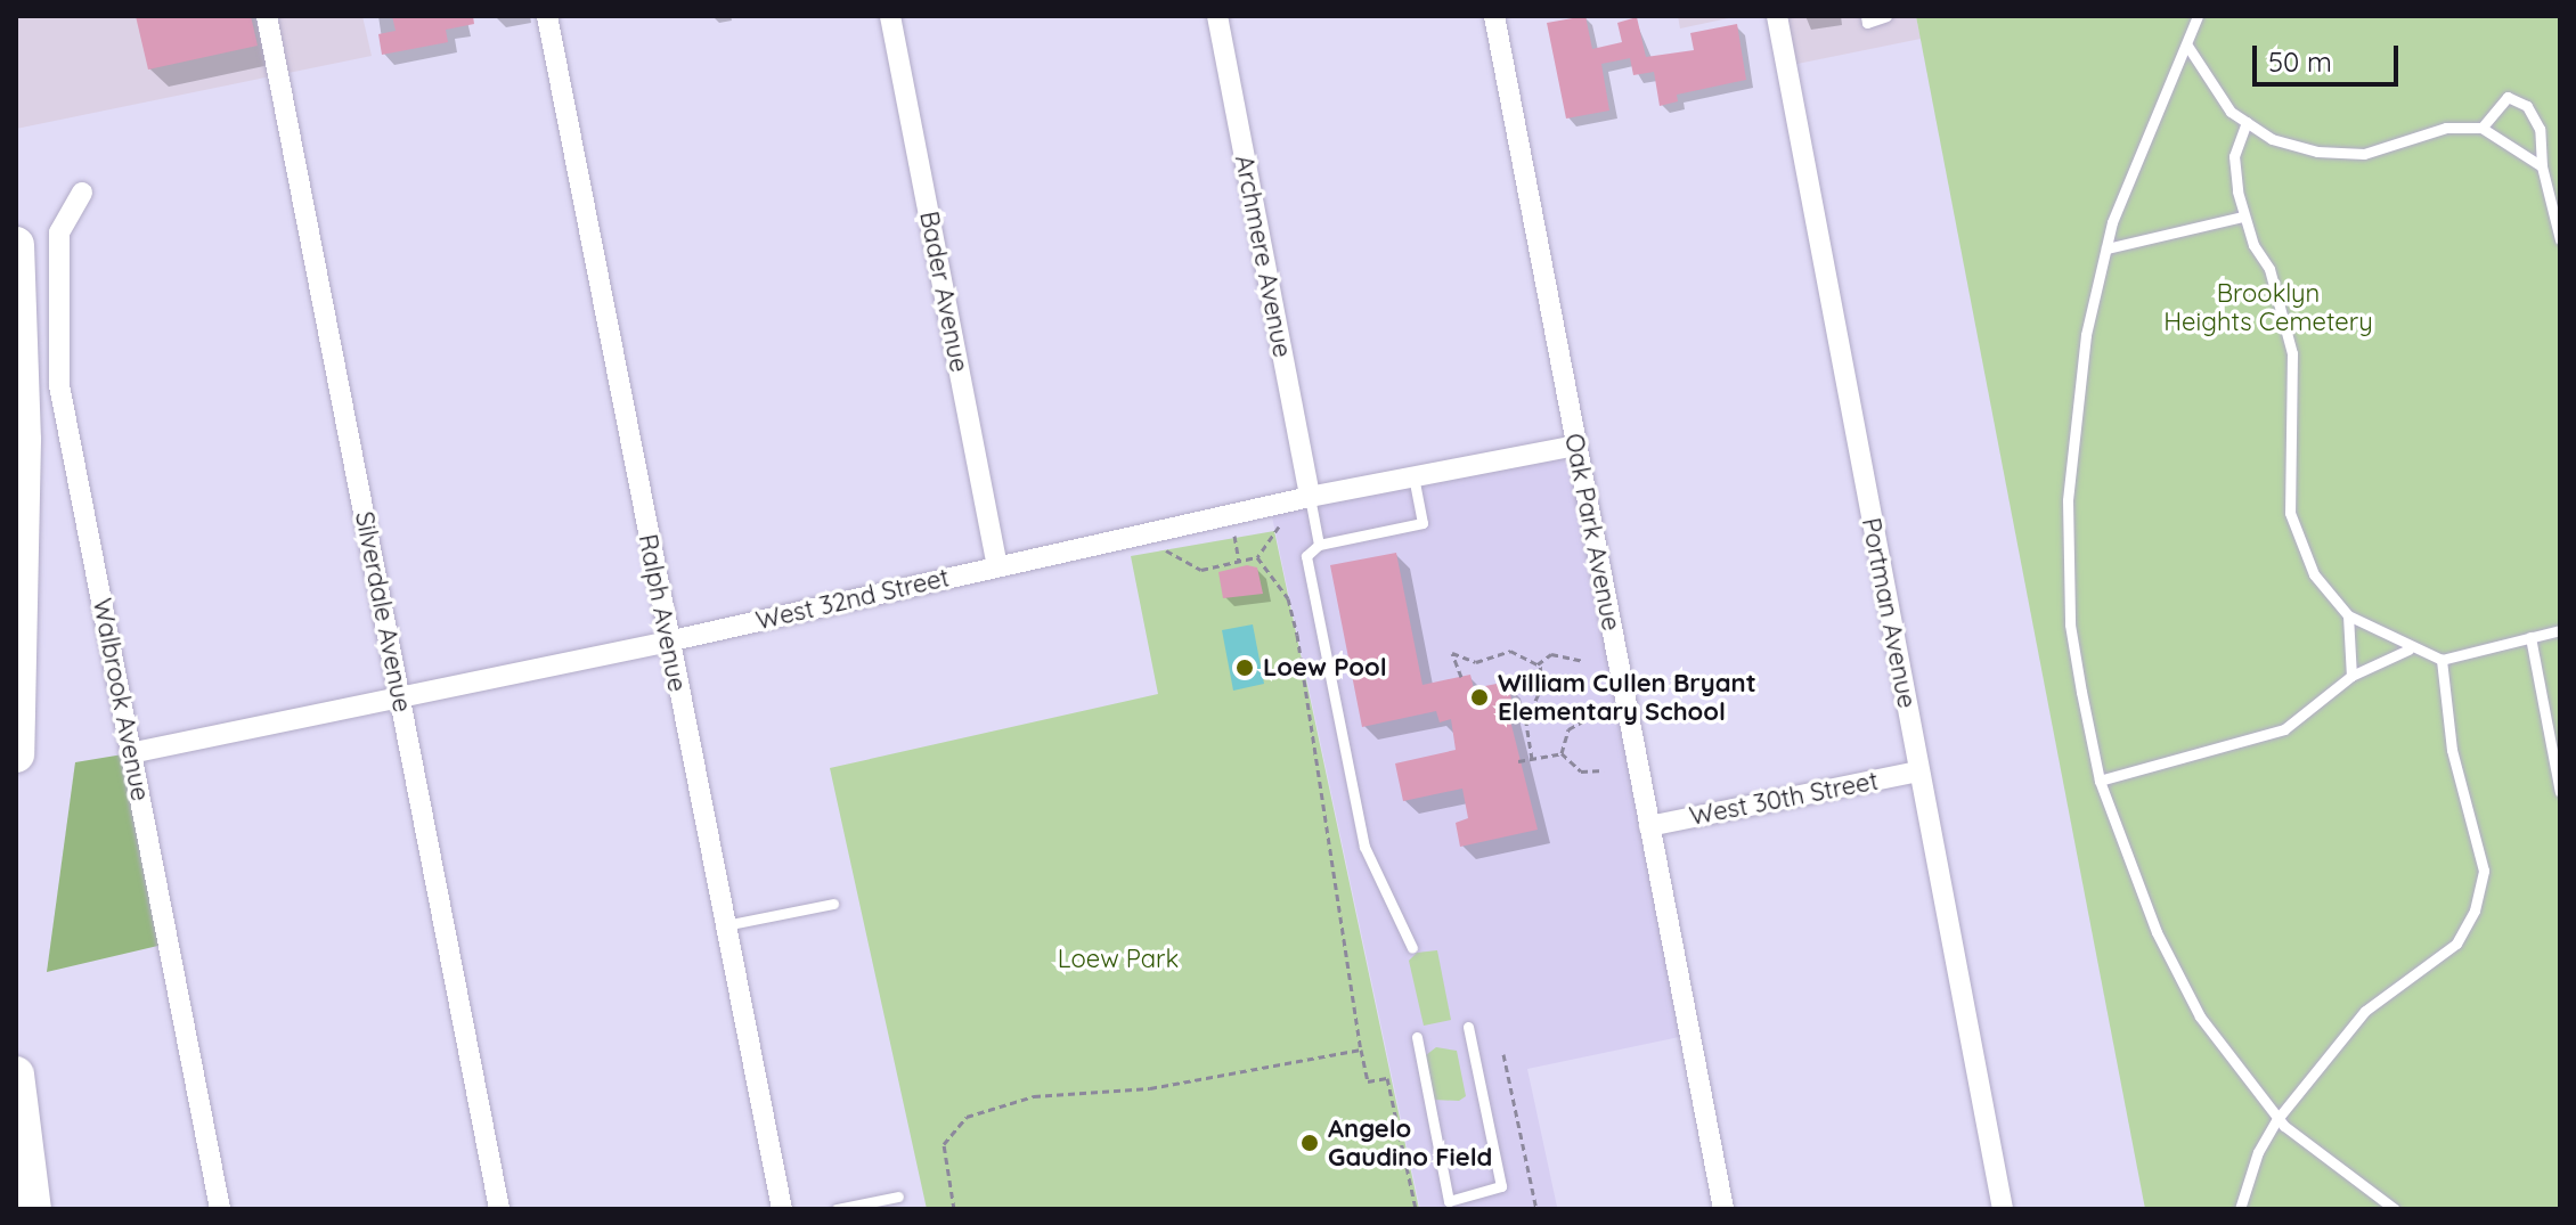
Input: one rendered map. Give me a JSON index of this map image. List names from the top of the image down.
{
  "streets": {
    "street": [
      "Archmere Avenue",
      "Bader Avenue",
      "Oak Park Avenue",
      "West 32nd Street",
      "Silverdale Avenue",
      "Ralph Avenue",
      "Portman Avenue",
      "Walbrook Avenue",
      "West 30th Street"
    ]
  },
  "crossings": [
    ["Archmere Avenue", "West 32nd Street"],
    ["Bader Avenue", "West 32nd Street"],
    ["Oak Park Avenue", "West 32nd Street"],
    ["Oak Park Avenue", "West 30th Street"],
    ["West 32nd Street", "Silverdale Avenue"],
    ["West 32nd Street", "Ralph Avenue"],
    ["West 32nd Street", "Walbrook Avenue"],
    ["Portman Avenue", "West 30th Street"]
  ],
  "parks": ["Brooklyn Heights Cemetery", "Loew Park"],
  "places": ["Loew Pool", "William Cullen Bryant Elementary School", "Angelo Gaudino Field"],
  "scale_bar": "50 m"
}
